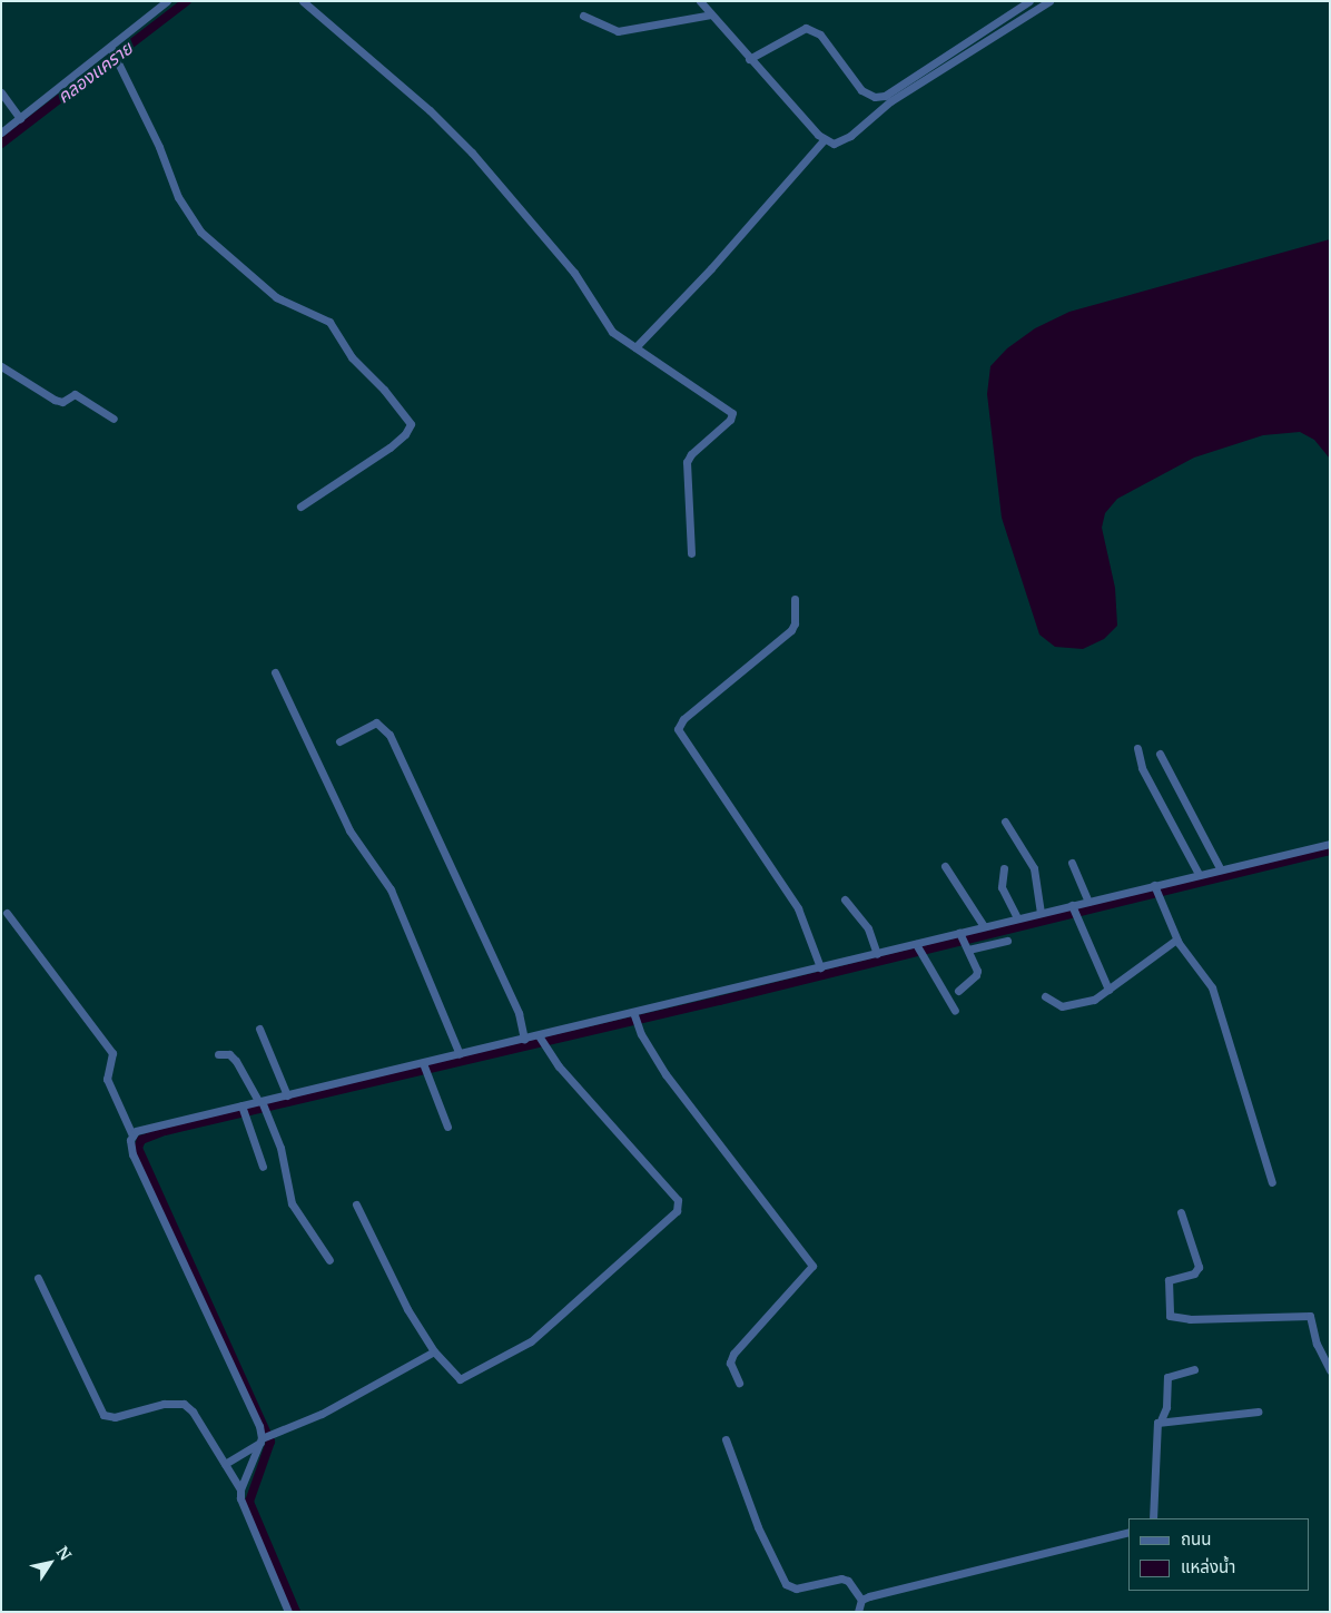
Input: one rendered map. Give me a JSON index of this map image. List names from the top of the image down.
{
  "water": ["คลองเเคราย"],
  "legend": ["ถนน", "แหล่งน้ำ"],
  "north": "top right"
}
